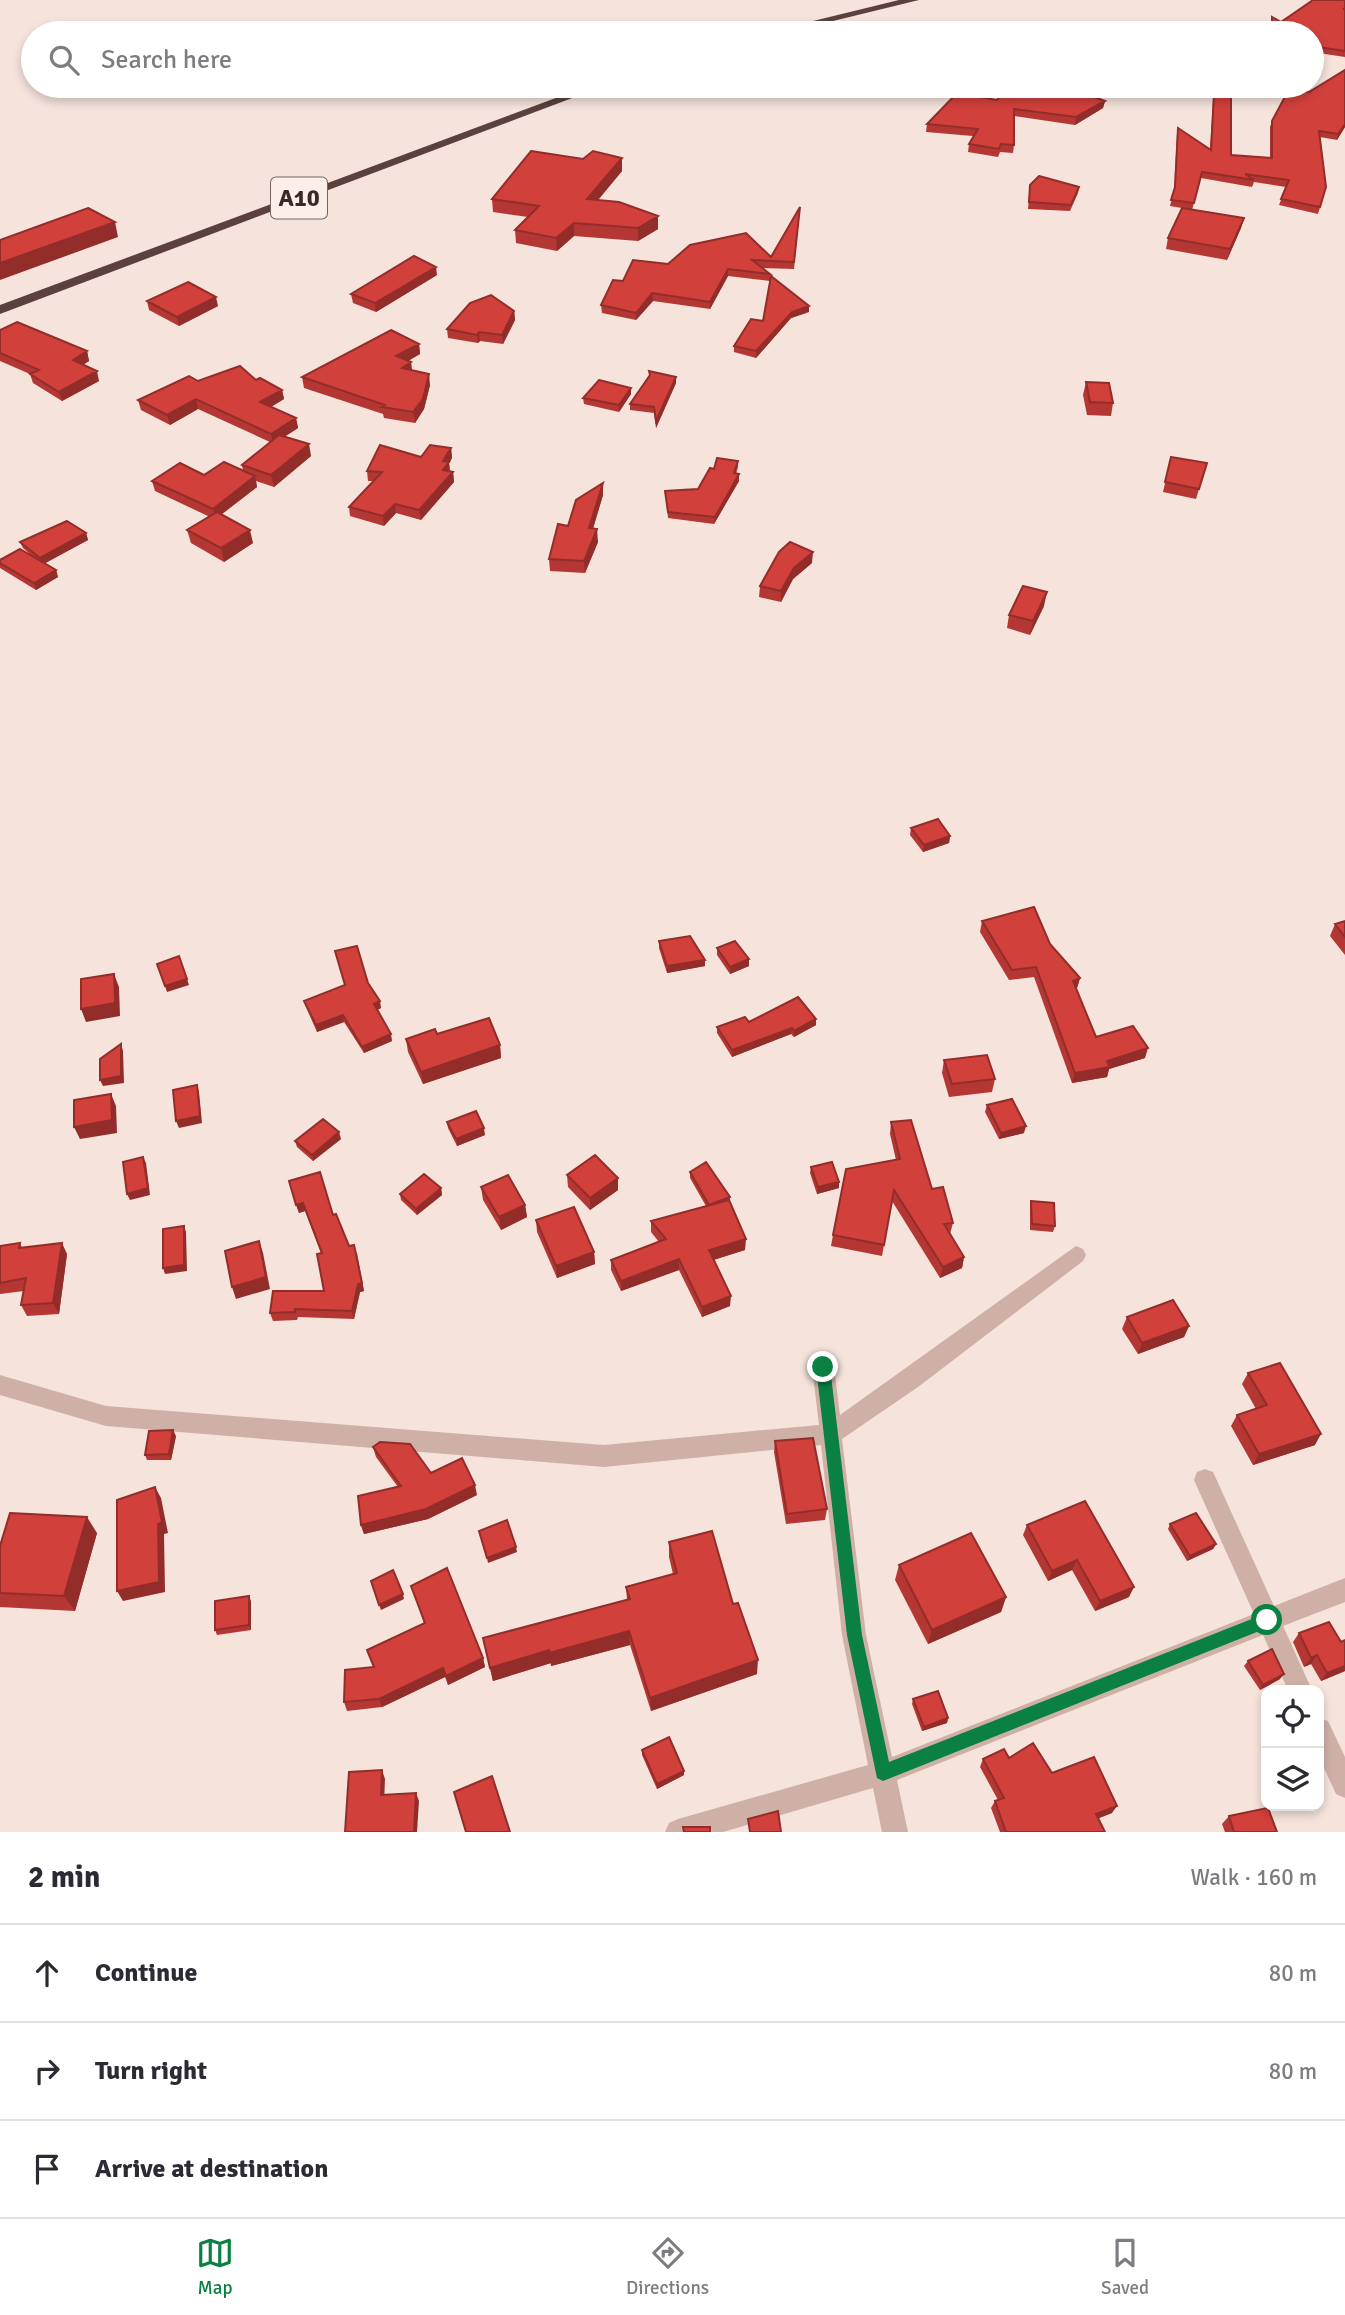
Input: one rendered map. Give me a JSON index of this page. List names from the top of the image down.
{
  "streets": {
    "highway": ["A10"]
  },
  "page": {
    "search": "Search here",
    "heading": ["2 min", "Walk · 160 m"],
    "list": [
      ["Continue", "80 m"],
      ["Turn right", "80 m"],
      "Arrive at destination"
    ],
    "nav": ["Map", "Directions", "Saved"]
  }
}
